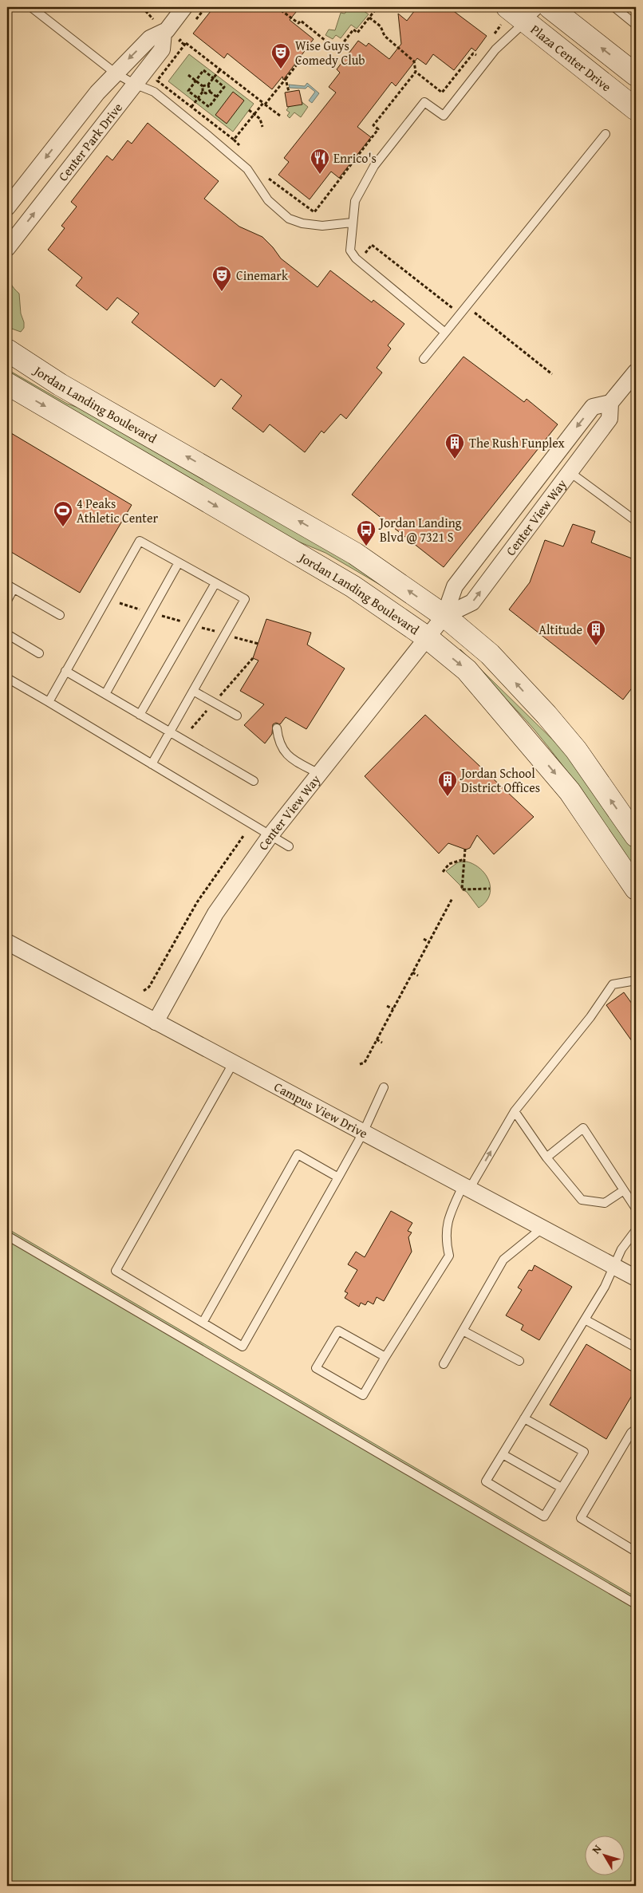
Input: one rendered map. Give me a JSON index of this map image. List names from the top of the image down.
{
  "streets": {
    "main road": ["Plaza Center Drive", "Jordan Landing Boulevard"],
    "street": ["Center Park Drive", "Center View Way", "Campus View Drive"]
  },
  "crossings": [
    ["Jordan Landing Boulevard", "Center View Way"],
    ["Center View Way", "Campus View Drive"]
  ],
  "places": {
    "theatre": ["Wise Guys Comedy Club", "Cinemark"],
    "restaurant": ["Enrico's"],
    "building": ["The Rush Funplex", "Altitude", "Jordan School District Offices"],
    "sports": ["4 Peaks Athletic Center"],
    "bus stop": ["Jordan Landing Blvd @ 7321 S"]
  },
  "north": "top left"
}
